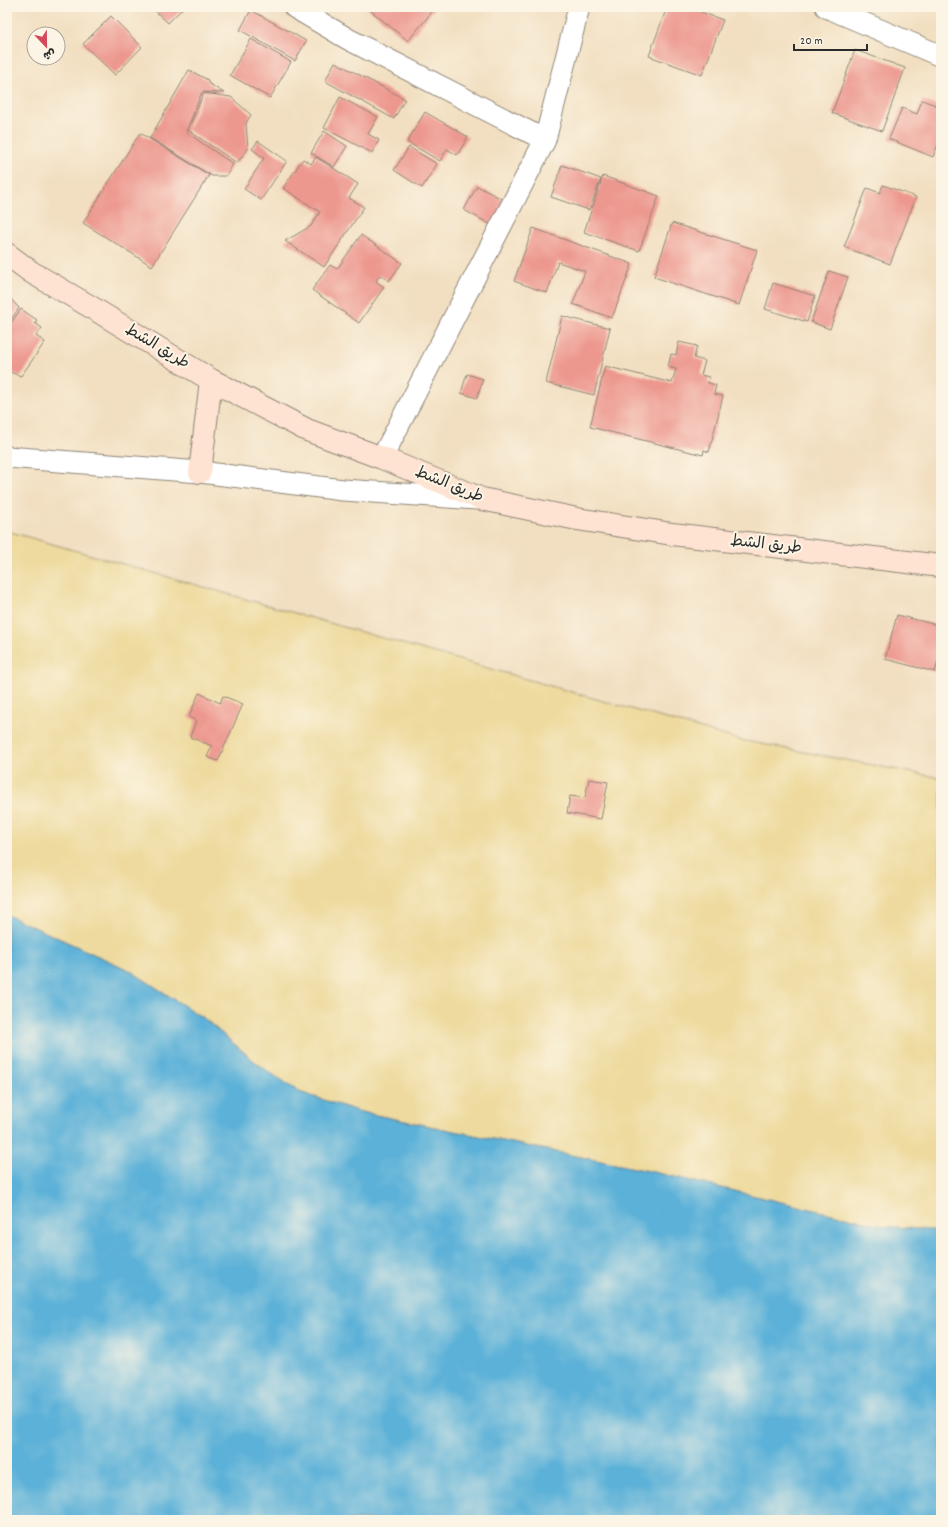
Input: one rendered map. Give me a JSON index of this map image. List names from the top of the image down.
{
  "streets": {
    "main road": ["طريق الشط"]
  },
  "scale_bar": "20 m",
  "north": "bottom"
}
